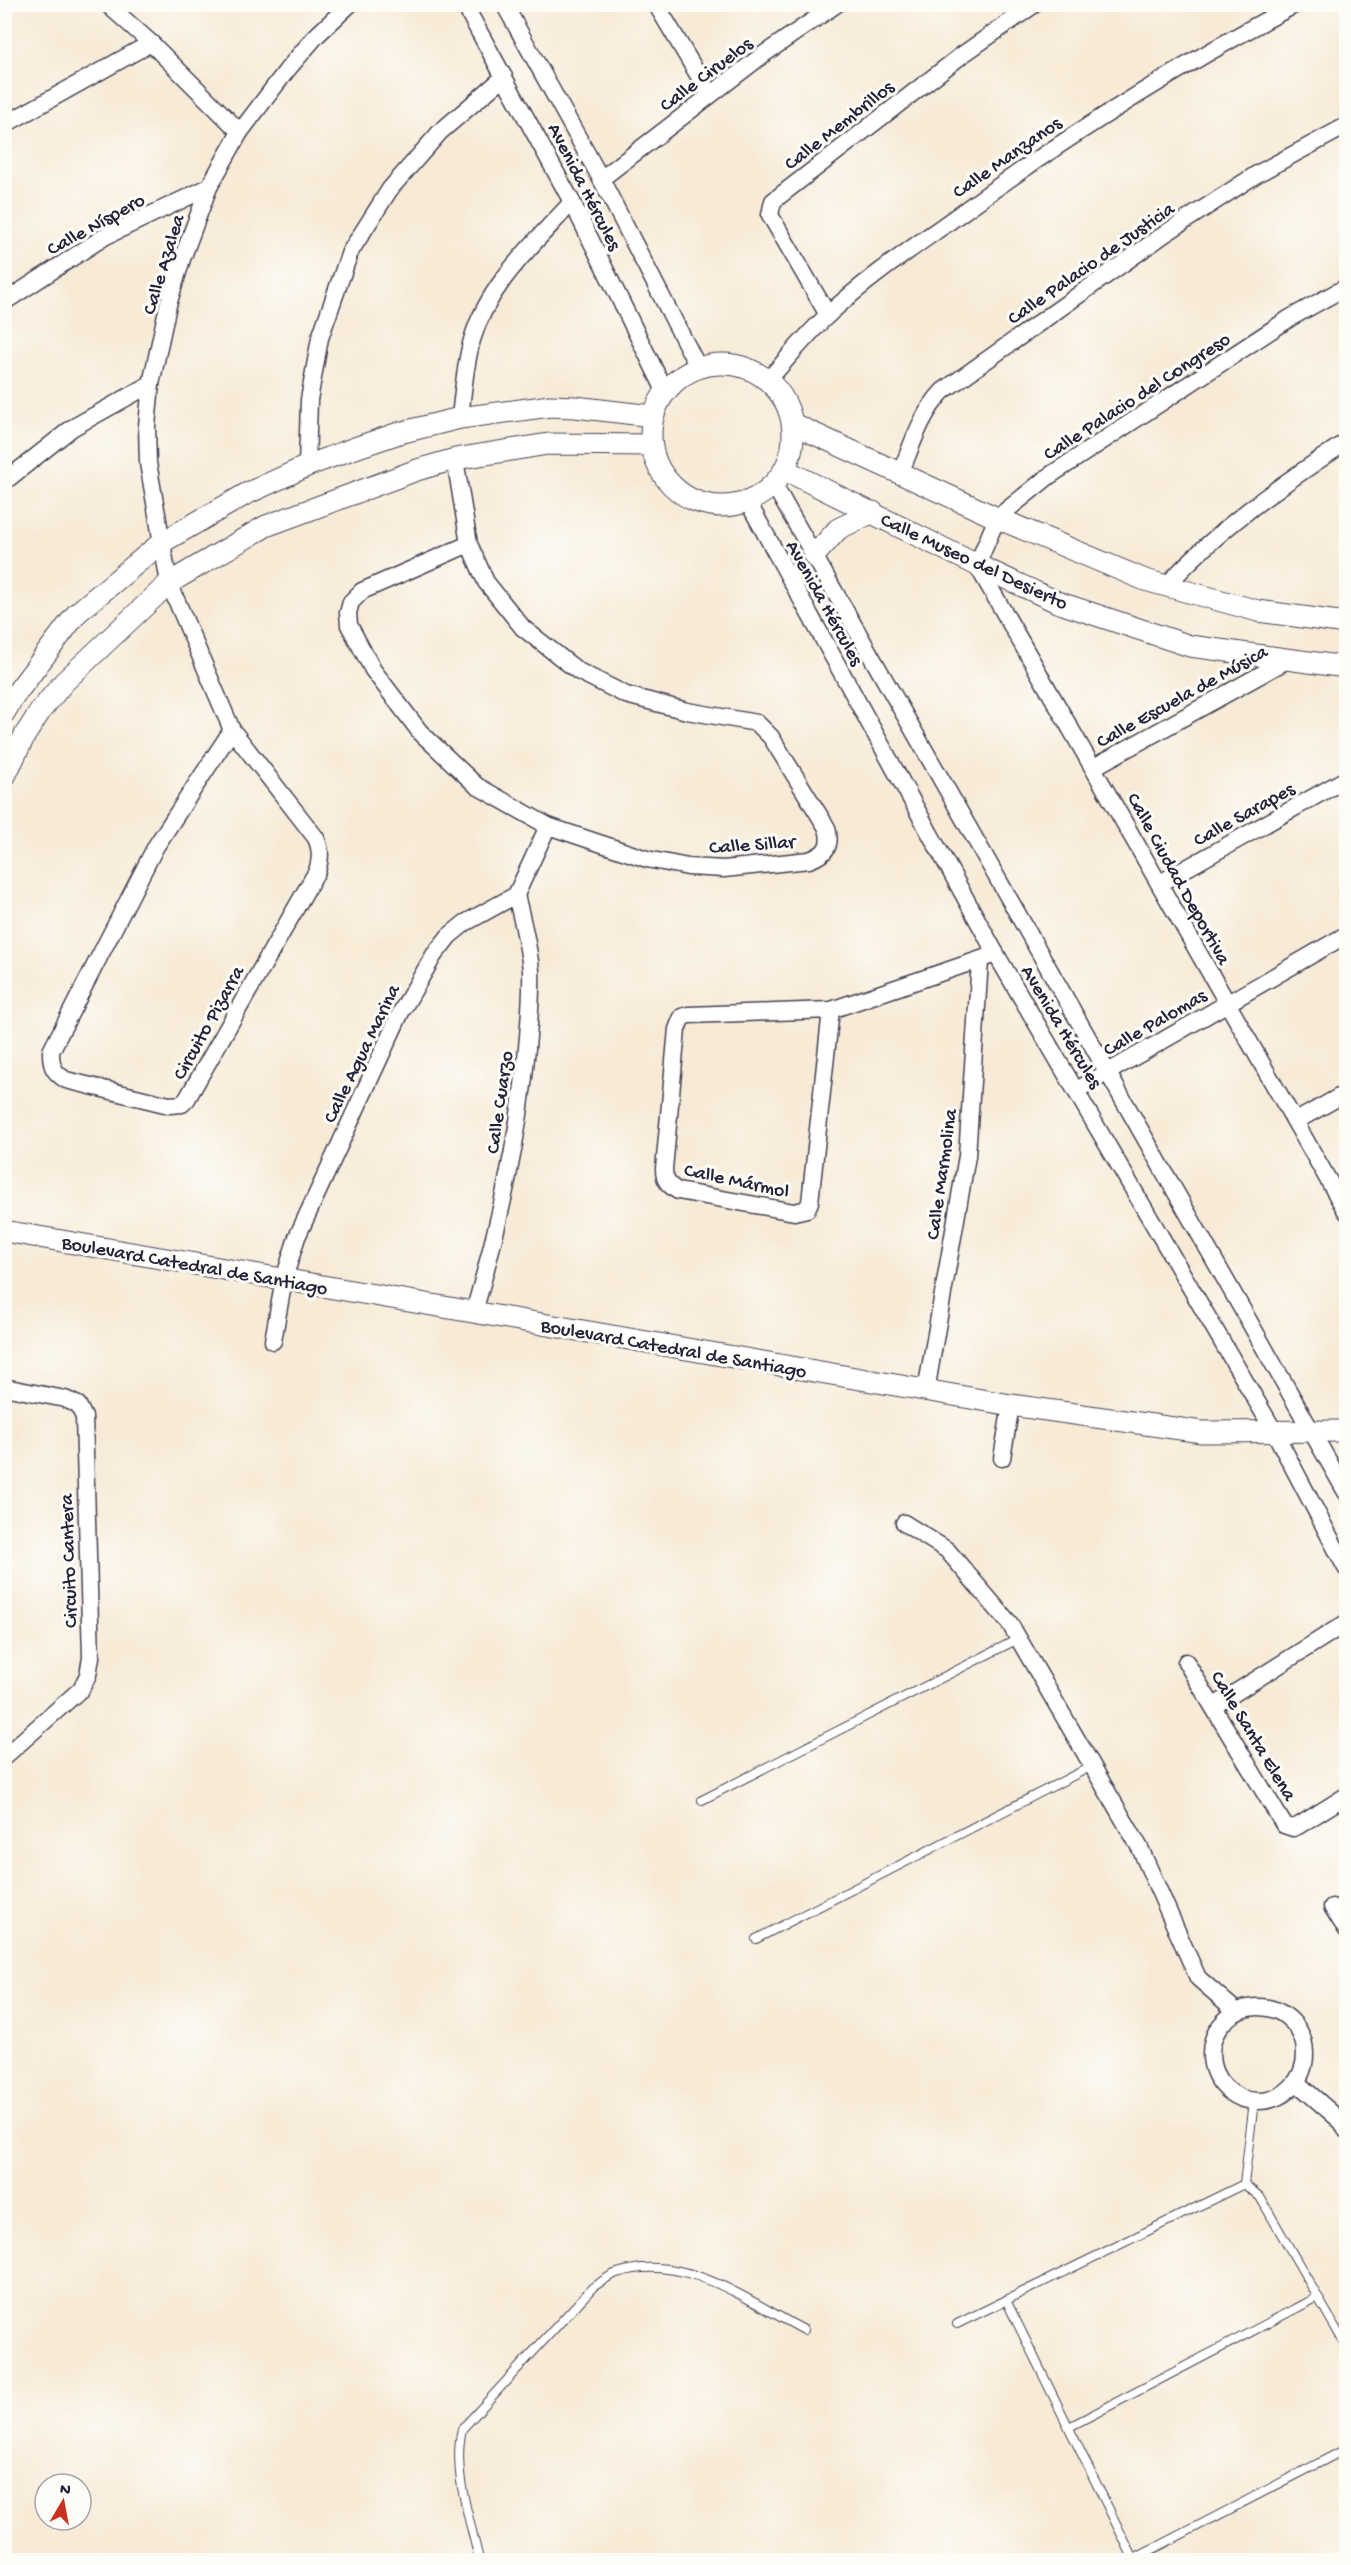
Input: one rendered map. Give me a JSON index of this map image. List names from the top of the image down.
{
  "streets": {
    "street": [
      "Calle Ciruelos",
      "Calle Membrillos",
      "Calle Manzanos",
      "Avenida Hércules",
      "Calle Níspero",
      "Calle Palacio de Justicia",
      "Calle Azalea",
      "Calle Palacio del Congreso",
      "Calle Museo del Desierto",
      "Calle Escuela de Música",
      "Calle Sarapes",
      "Calle Sillar",
      "Calle Ciudad Deportiva",
      "Calle Palomas",
      "Circuito Pizarra",
      "Calle Agua Marina",
      "Calle Cuarzo",
      "Calle Marmolina",
      "Calle Mármol",
      "Boulevard Catedral de Santiago",
      "Circuito Cantera",
      "Calle Santa Elena"
    ]
  },
  "crossings": [
    ["Calle Ciruelos", "Avenida Hércules"],
    ["Calle Membrillos", "Calle Manzanos"],
    ["Calle Manzanos", "Avenida Hércules"],
    ["Calle Manzanos", "Calle Museo del Desierto"],
    ["Avenida Hércules", "Calle Museo del Desierto"],
    ["Avenida Hércules", "Calle Palomas"],
    ["Avenida Hércules", "Calle Mármol"],
    ["Avenida Hércules", "Boulevard Catedral de Santiago"],
    ["Calle Níspero", "Calle Azalea"],
    ["Calle Azalea", "Circuito Pizarra"],
    ["Calle Palacio del Congreso", "Calle Museo del Desierto"],
    ["Calle Palacio del Congreso", "Calle Ciudad Deportiva"],
    ["Calle Museo del Desierto", "Calle Escuela de Música"],
    ["Calle Museo del Desierto", "Calle Ciudad Deportiva"],
    ["Calle Escuela de Música", "Calle Ciudad Deportiva"],
    ["Calle Sarapes", "Calle Ciudad Deportiva"],
    ["Calle Ciudad Deportiva", "Calle Palomas"],
    ["Calle Agua Marina", "Calle Cuarzo"],
    ["Calle Agua Marina", "Boulevard Catedral de Santiago"],
    ["Calle Cuarzo", "Boulevard Catedral de Santiago"],
    ["Calle Marmolina", "Calle Mármol"],
    ["Calle Marmolina", "Boulevard Catedral de Santiago"]
  ],
  "north": "top"
}
